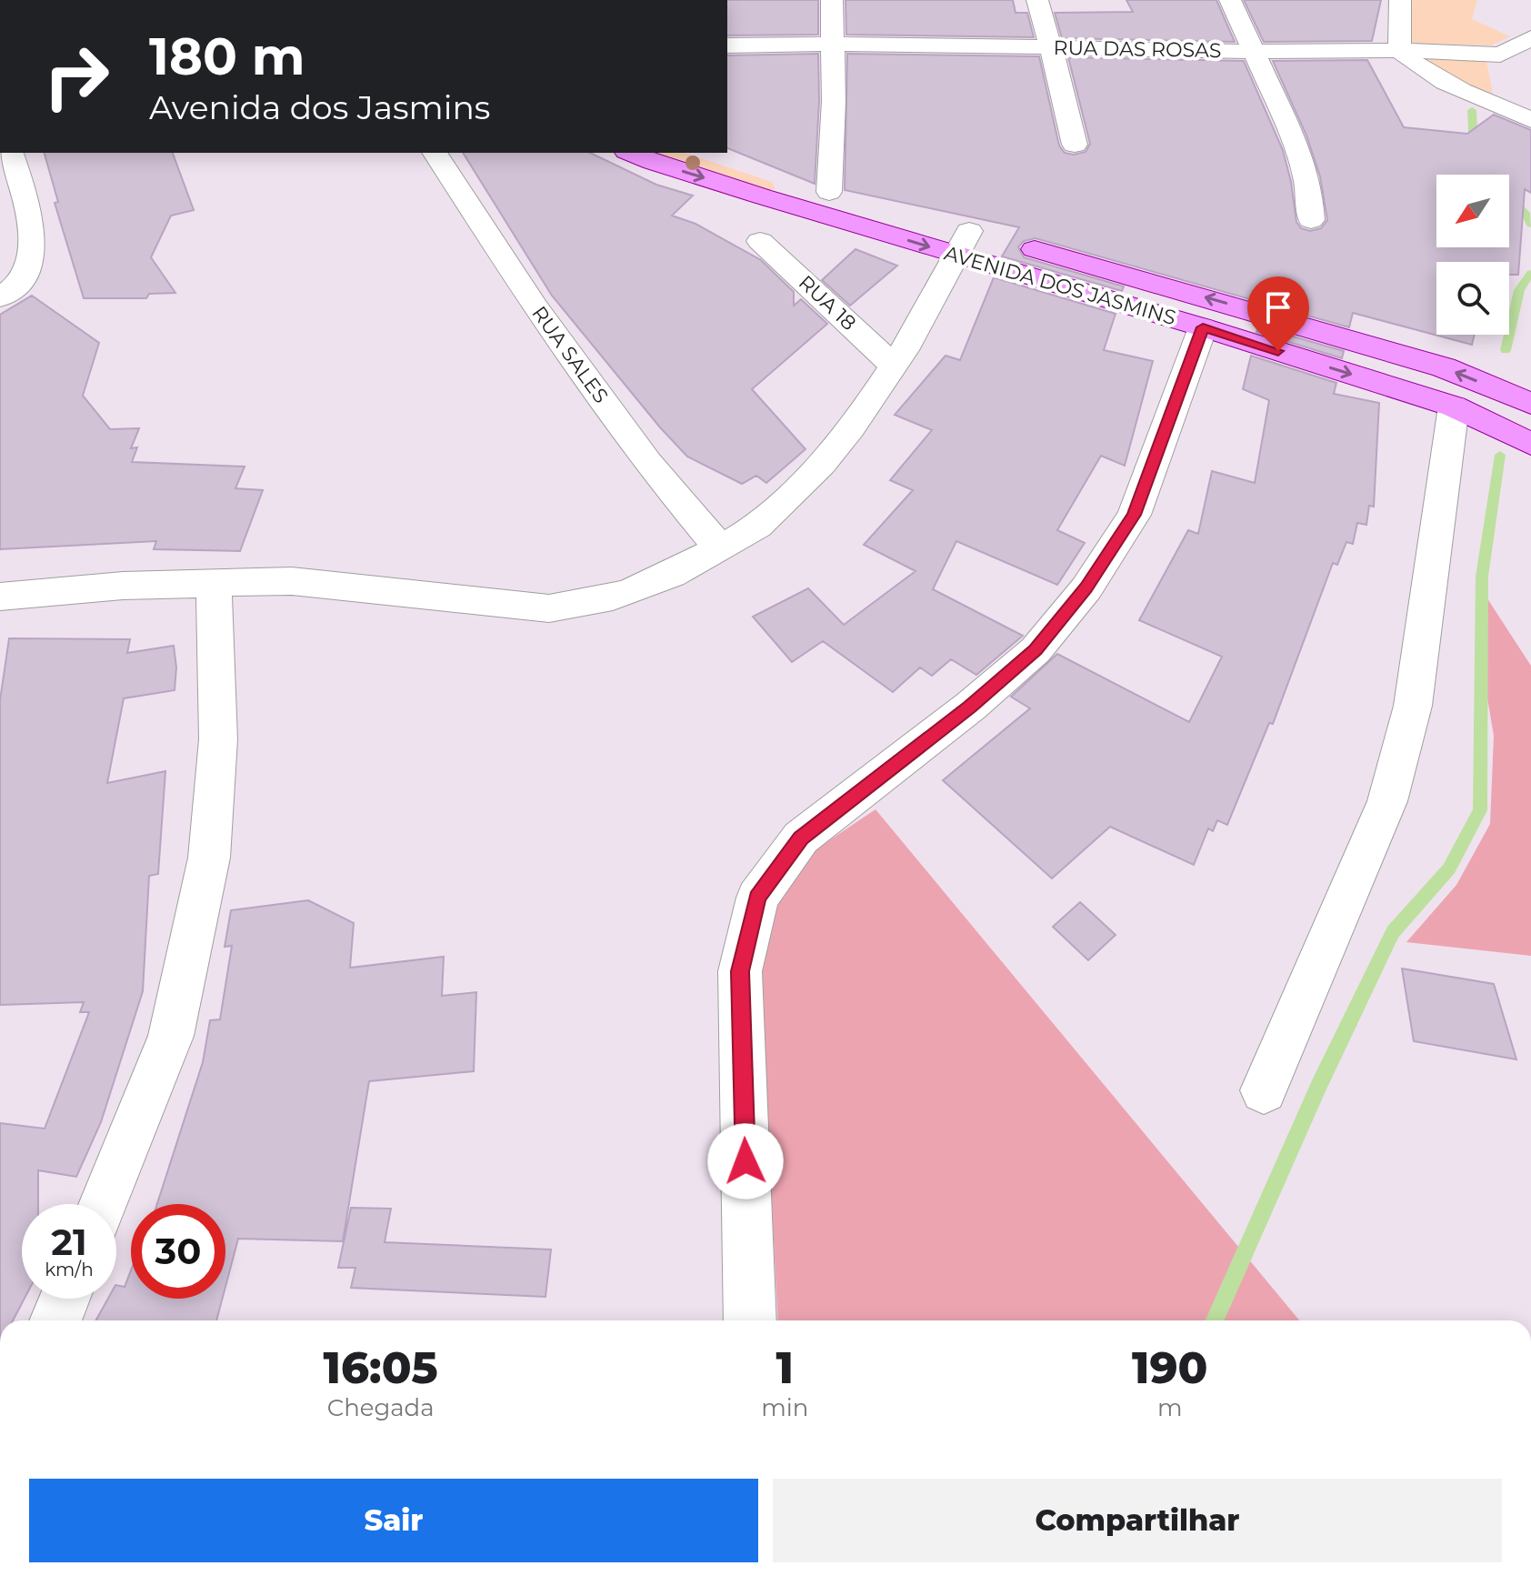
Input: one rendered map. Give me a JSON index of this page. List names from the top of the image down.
{
  "streets": {
    "main road": ["AVENIDA DOS JASMINS"],
    "street": ["RUA DAS ROSAS", "RUA 18", "RUA SALES"]
  },
  "north": "bottom left",
  "page": {
    "turn": ["180 m", "Avenida dos Jasmins"],
    "speed": "21 km/h",
    "limit": "30",
    "eta": [
      "16:05",
      "Chegada",
      "1",
      "min",
      "190",
      "m"
    ],
    "buttons": ["Sair", "Compartilhar"]
  }
}
